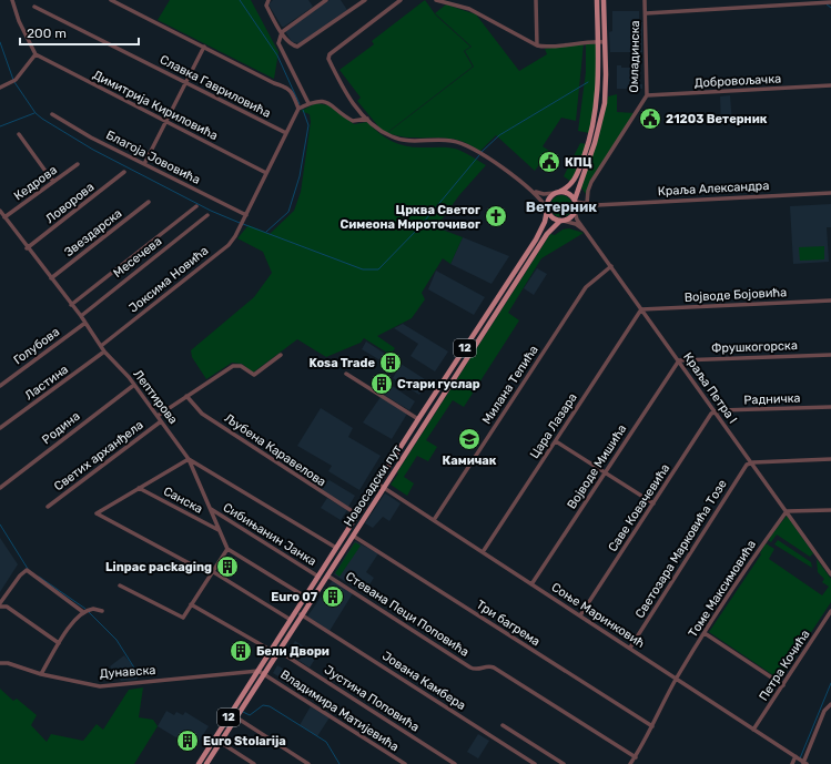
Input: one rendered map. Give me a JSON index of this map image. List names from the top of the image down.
{
  "streets": {
    "main road": ["12", "Новосадски пут"],
    "street": [
      "Омладинска",
      "Добровољачка",
      "Славка Гавриловића",
      "Димитрија Кириловића",
      "Благоја Јововића",
      "Кедрова",
      "Краља Александра",
      "Ловорова",
      "Звездарска",
      "Месечева",
      "Јоксима Новића",
      "Војводе Бојовића",
      "Голубова",
      "Фрушкогорска",
      "Ластина",
      "Милана Тепића",
      "Краља Петра I",
      "Лептирова",
      "Радничка",
      "Цара Лазара",
      "Родина",
      "Љубена Каравелова",
      "Светих арханђела",
      "Војводе Мишића",
      "Санска",
      "Саве Ковачевића",
      "Сибињанин Јанка",
      "Светозара Марковића Тозе",
      "Томе Максимовића",
      "Стевана Пеци Поповића",
      "Соње Маринковић",
      "Три багрема",
      "Петра Кочића",
      "Дунавска",
      "Јована Камбера",
      "Јустина Поповића",
      "Владимира Матијевића"
    ]
  },
  "crossings": [
    ["Омладинска", "Добровољачка"],
    ["Славка Гавриловића", "Јоксима Новића"],
    ["Димитрија Кириловића", "Јоксима Новића"],
    ["Благоја Јововића", "Јоксима Новића"],
    ["Кедрова", "Лептирова"],
    ["Ловорова", "Лептирова"],
    ["Звездарска", "Лептирова"],
    ["Месечева", "Лептирова"],
    ["Јоксима Новића", "Лептирова"],
    ["Војводе Бојовића", "Краља Петра I"],
    ["Војводе Бојовића", "Цара Лазара"],
    ["Голубова", "Лептирова"],
    ["Фрушкогорска", "Краља Петра I"],
    ["Фрушкогорска", "Војводе Мишића"],
    ["12", "Краља Петра I"],
    ["12", "Новосадски пут"],
    ["Ластина", "Лептирова"],
    ["Милана Тепића", "Краља Петра I"],
    ["Милана Тепића", "Соње Маринковић"],
    ["Краља Петра I", "Радничка"],
    ["Краља Петра I", "Цара Лазара"],
    ["Краља Петра I", "Војводе Мишића"],
    ["Краља Петра I", "Новосадски пут"],
    ["Краља Петра I", "Саве Ковачевића"],
    ["Краља Петра I", "Светозара Марковића Тозе"],
    ["Краља Петра I", "Томе Максимовића"],
    ["Лептирова", "Родина"],
    ["Лептирова", "Светих арханђела"],
    ["Лептирова", "Новосадски пут"],
    ["Радничка", "Саве Ковачевића"],
    ["Цара Лазара", "Соње Маринковић"],
    ["Љубена Каравелова", "Новосадски пут"],
    ["Војводе Мишића", "Соње Маринковић"],
    ["Новосадски пут", "Сибињанин Јанка"],
    ["Новосадски пут", "Стевана Пеци Поповића"],
    ["Новосадски пут", "Соње Маринковић"],
    ["Новосадски пут", "Три багрема"],
    ["Новосадски пут", "Дунавска"],
    ["Новосадски пут", "Јована Камбера"],
    ["Новосадски пут", "Јустина Поповића"],
    ["Новосадски пут", "Владимира Матијевића"],
    ["Саве Ковачевића", "Соње Маринковић"],
    ["Светозара Марковића Тозе", "Соње Маринковић"],
    ["Томе Максимовића", "Стевана Пеци Поповића"],
    ["Томе Максимовића", "Соње Маринковић"],
    ["Томе Максимовића", "Три багрема"],
    ["Соње Маринковић", "Петра Кочића"],
    ["Дунавска", "Владимира Матијевића"]
  ],
  "districts": ["Ветерник"],
  "places": {
    "public building": ["21203 Ветерник", "КПЦ"],
    "church": ["Црква Светог Симеона Мироточивог"],
    "building": [
      "Kosa Trade",
      "Стари гуслар",
      "Linpac packaging",
      "Euro 07",
      "Бели Двори",
      "Euro Stolarija"
    ],
    "school or university": ["Камичак"]
  },
  "scale_bar": "200 m"
}
